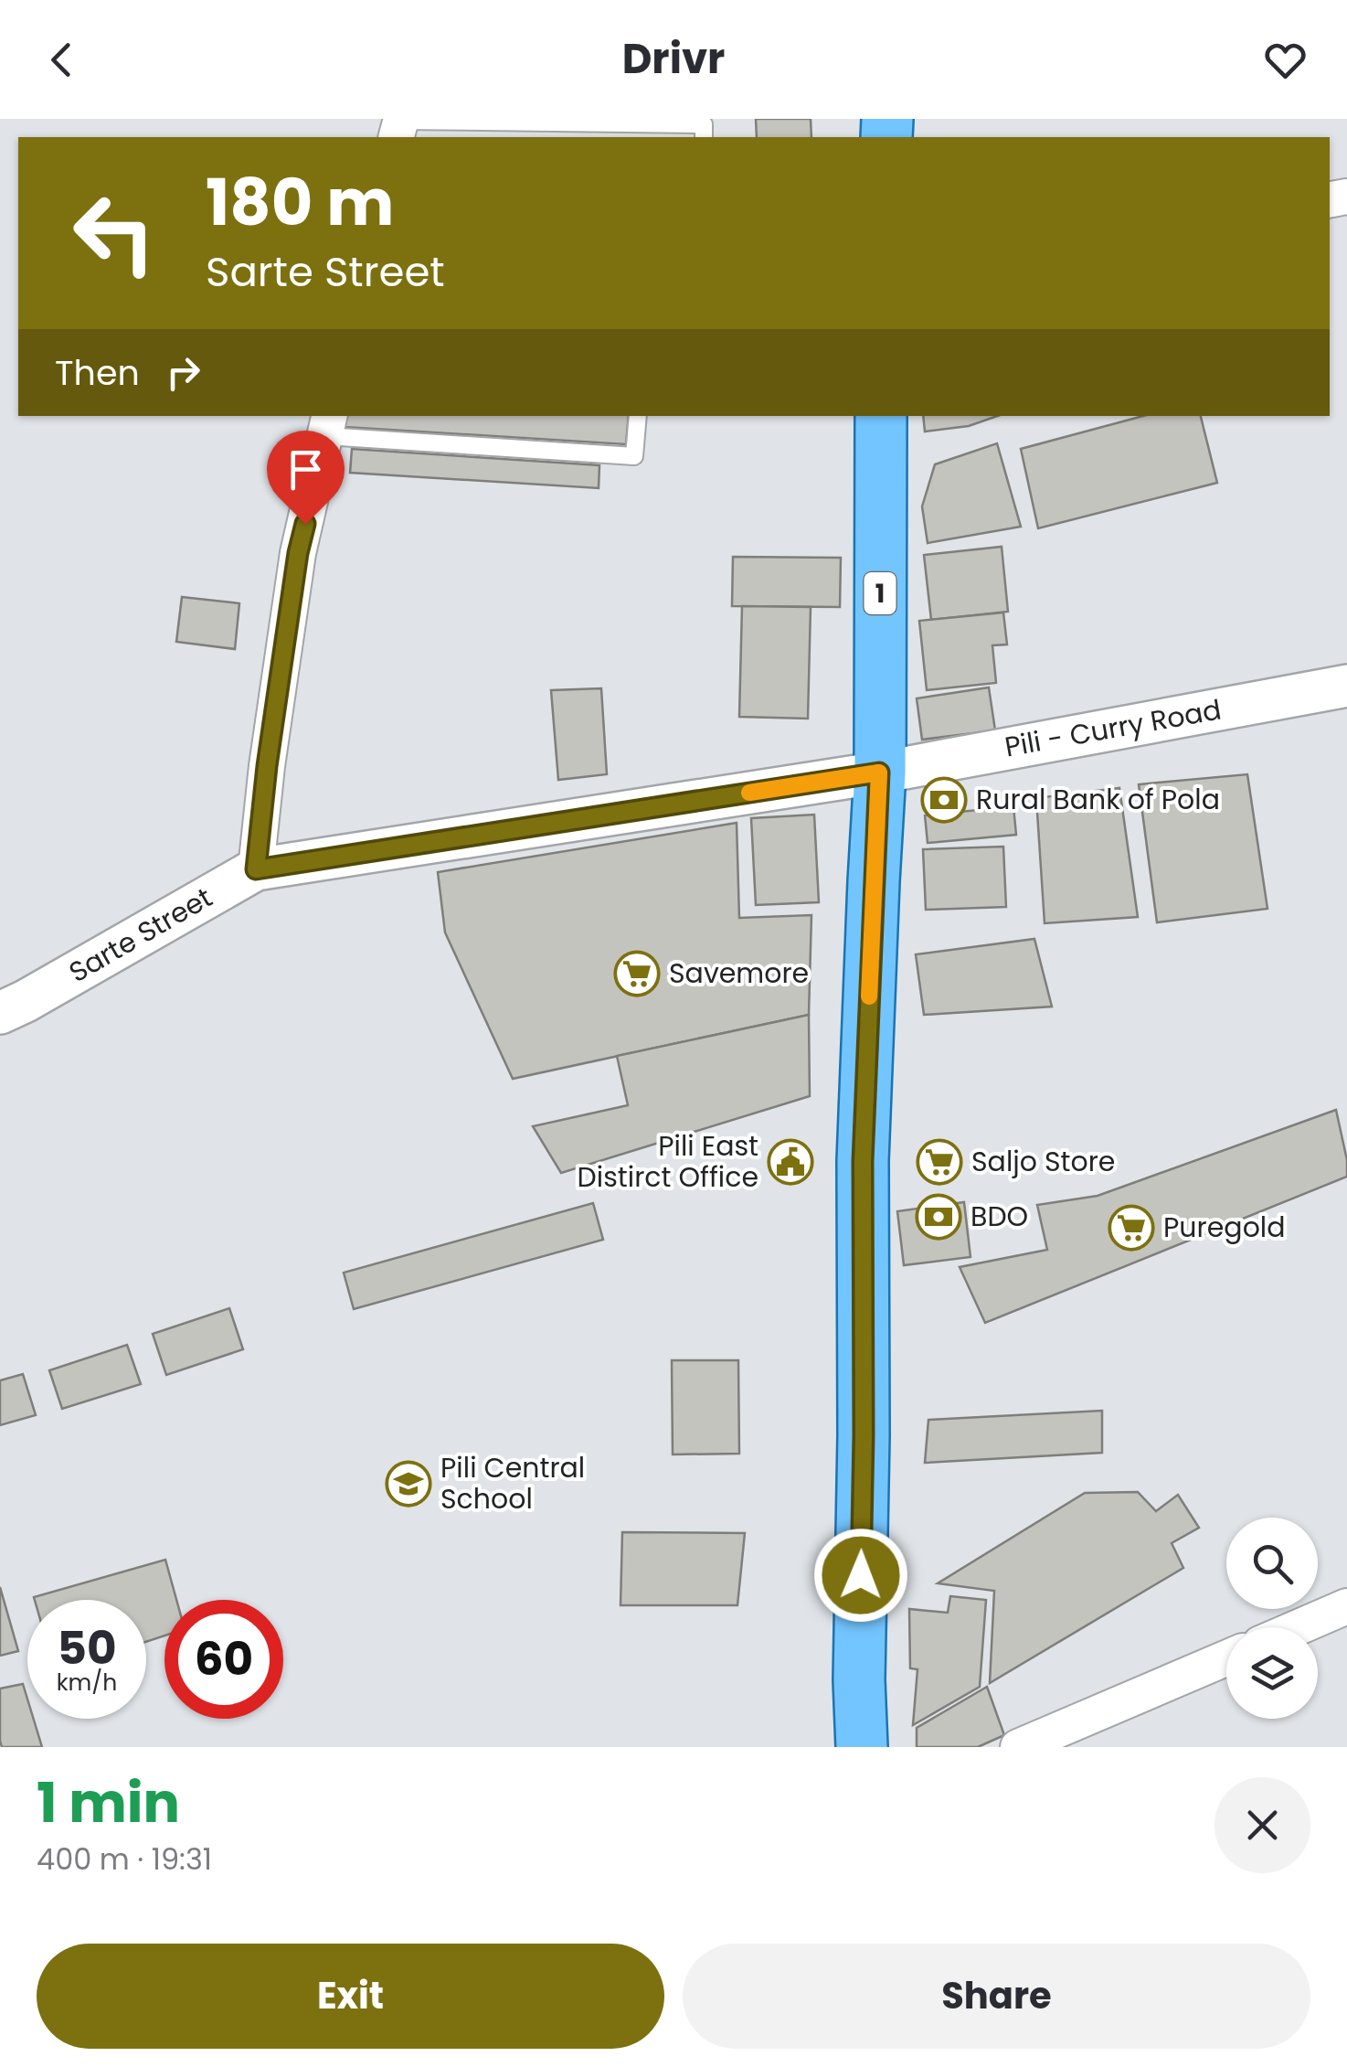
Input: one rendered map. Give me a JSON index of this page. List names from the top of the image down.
{
  "streets": {
    "main road": ["1"],
    "street": ["Pili - Curry Road", "Sarte Street"]
  },
  "crossings": [
    ["1", "Pili - Curry Road"],
    ["1", "Sarte Street"],
    ["Pili - Curry Road", "Sarte Street"]
  ],
  "places": {
    "bank": ["Rural Bank of Pola", "BDO"],
    "supermarket": ["Savemore", "Saljo Store", "Puregold"],
    "public building": ["Pili East Distirct Office"],
    "school or university": ["Pili Central School"]
  },
  "page": {
    "header": "Drivr",
    "turn": ["180 m", "Sarte Street"],
    "then": "Then",
    "speed": "50 km/h",
    "limit": "60",
    "heading": ["1 min", "400 m · 19:31"],
    "buttons": ["Exit", "Share"]
  }
}
